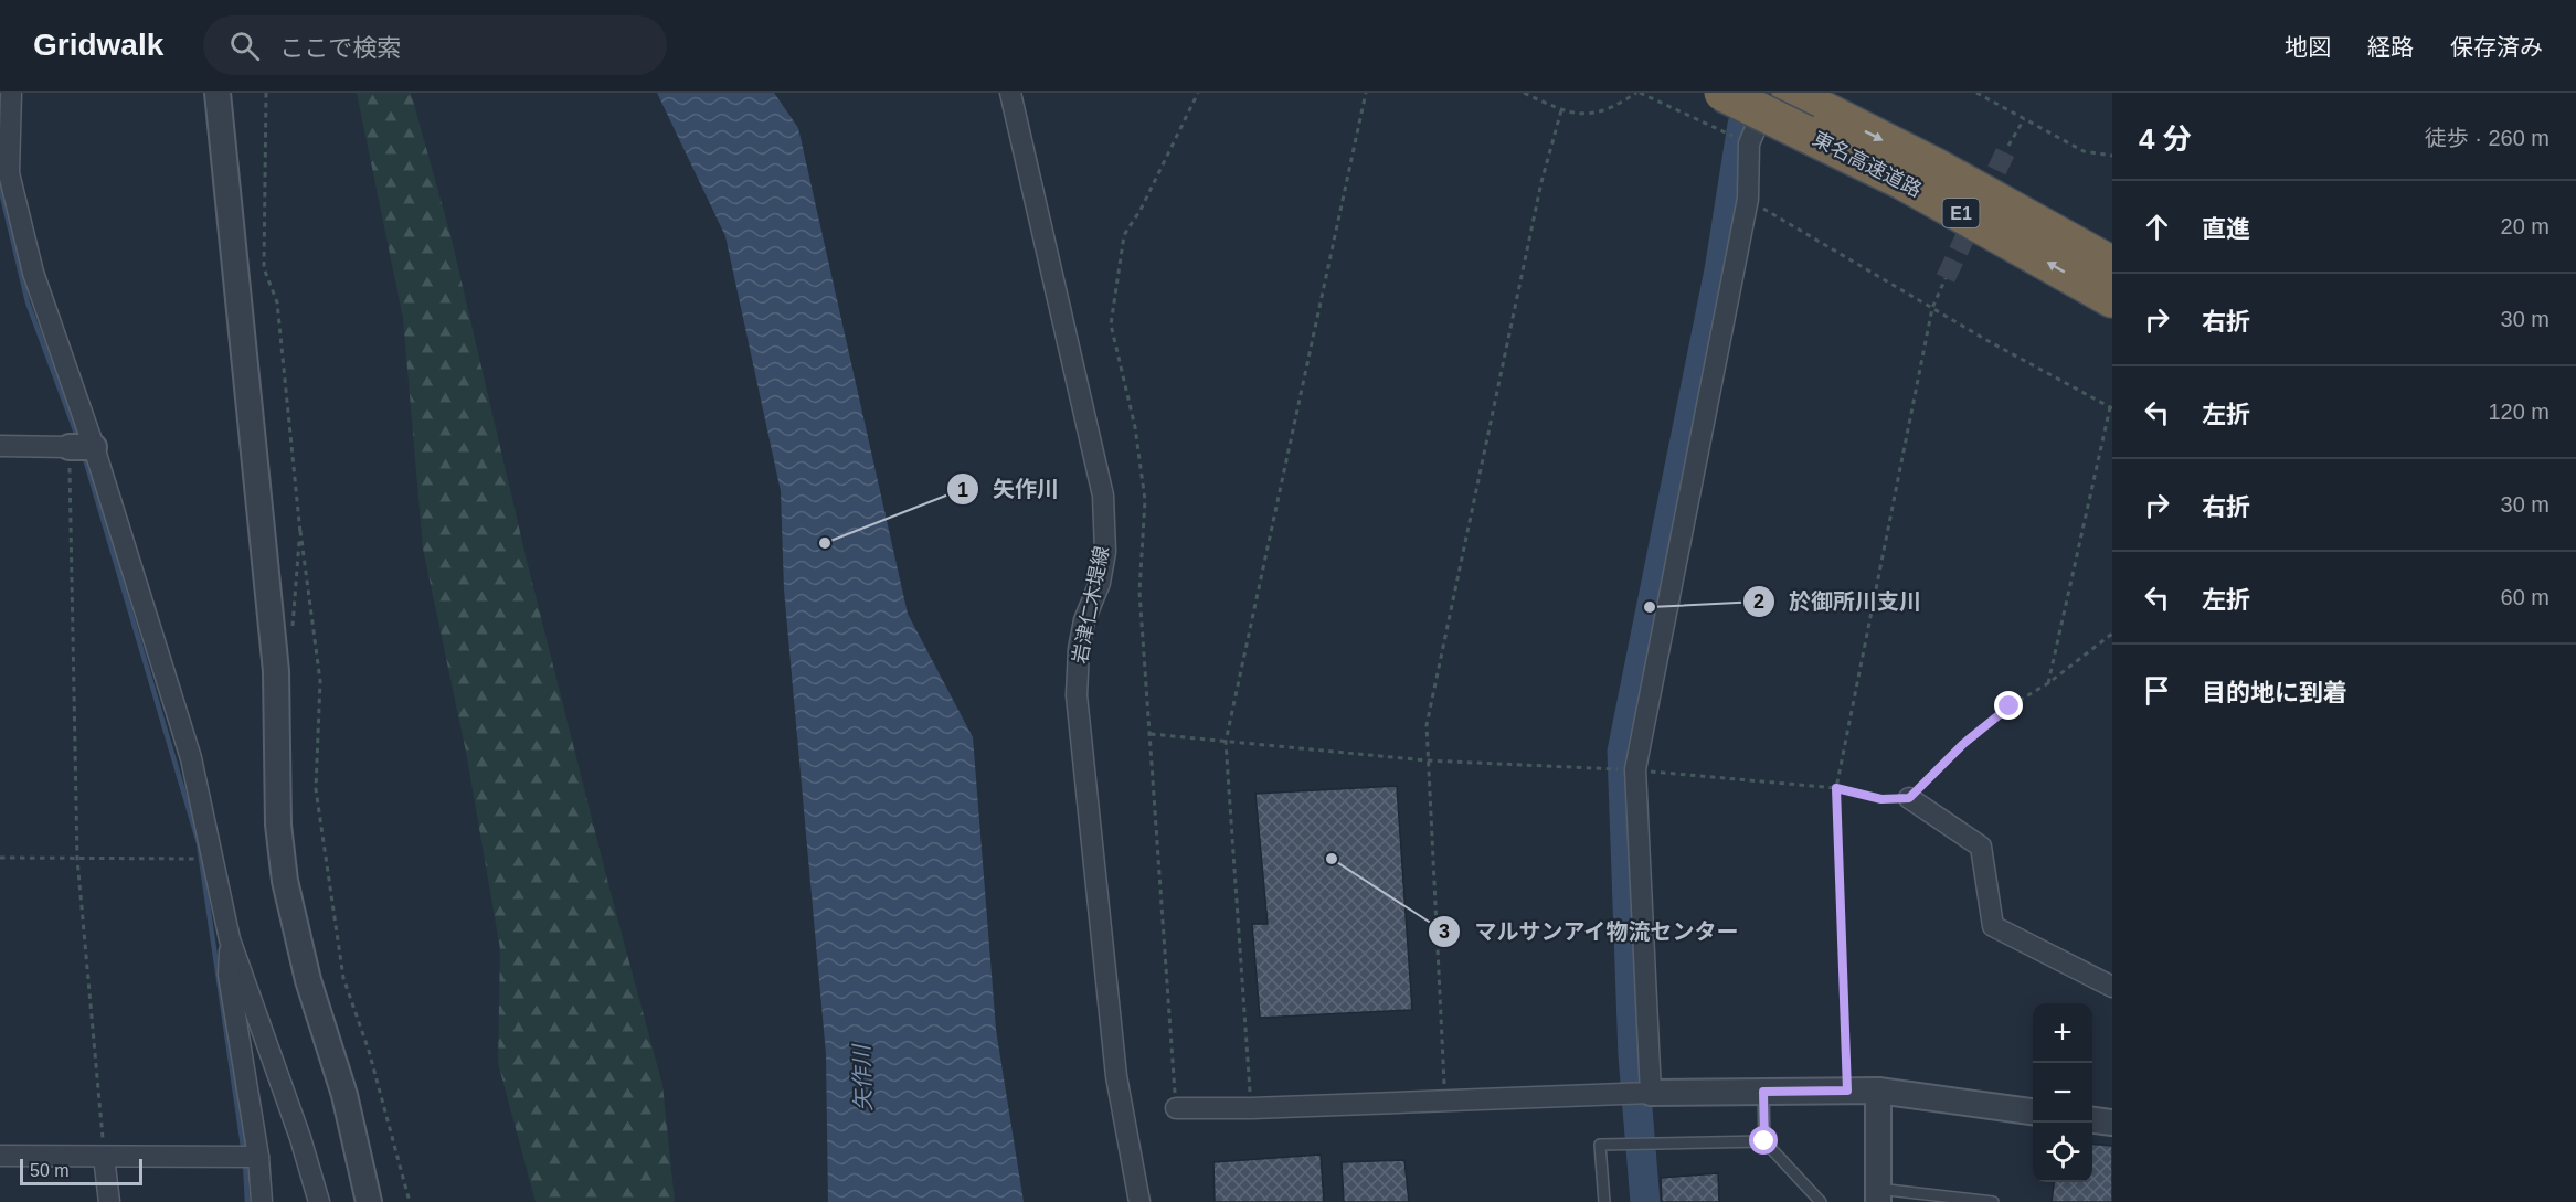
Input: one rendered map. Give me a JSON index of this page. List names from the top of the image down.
{
  "streets": {
    "highway": ["東名高速道路", "E1"],
    "street": ["岩津仁木堤線"]
  },
  "water": ["矢作川"],
  "places": ["矢作川", "於御所川支川", "マルサンアイ物流センター"],
  "scale_bar": "50 m",
  "page": {
    "header": "Gridwalk",
    "search": "ここで検索",
    "nav": ["地図", "経路", "保存済み"],
    "heading": ["4 分", "徒歩 · 260 m"],
    "list": [
      ["直進", "20 m"],
      ["右折", "30 m"],
      ["左折", "120 m"],
      ["右折", "30 m"],
      ["左折", "60 m"],
      "目的地に到着"
    ],
    "map_buttons": ["+", "−"],
    "scale": "50 m"
  }
}
